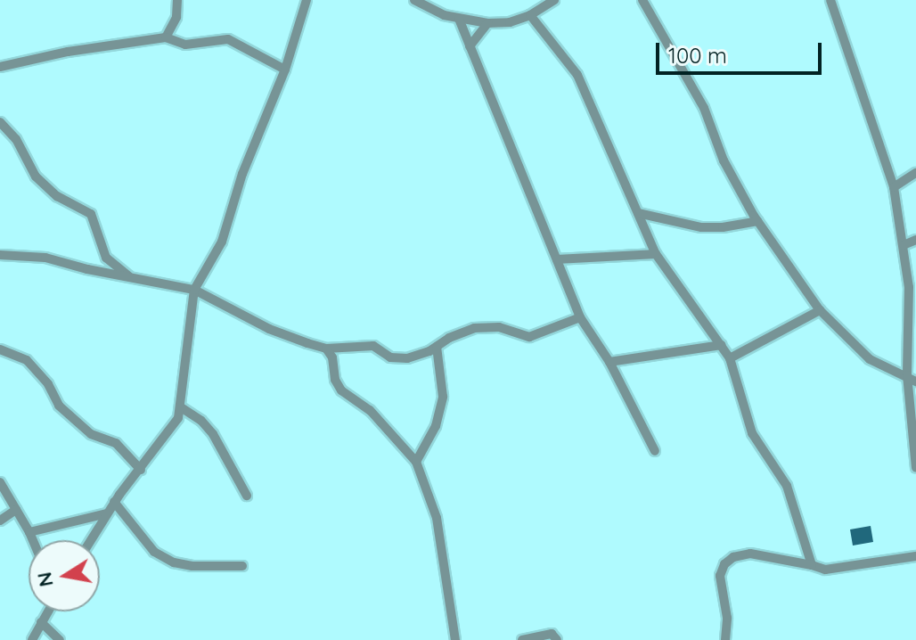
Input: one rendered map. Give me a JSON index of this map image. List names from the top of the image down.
{
  "scale_bar": "100 m",
  "north": "left"
}
